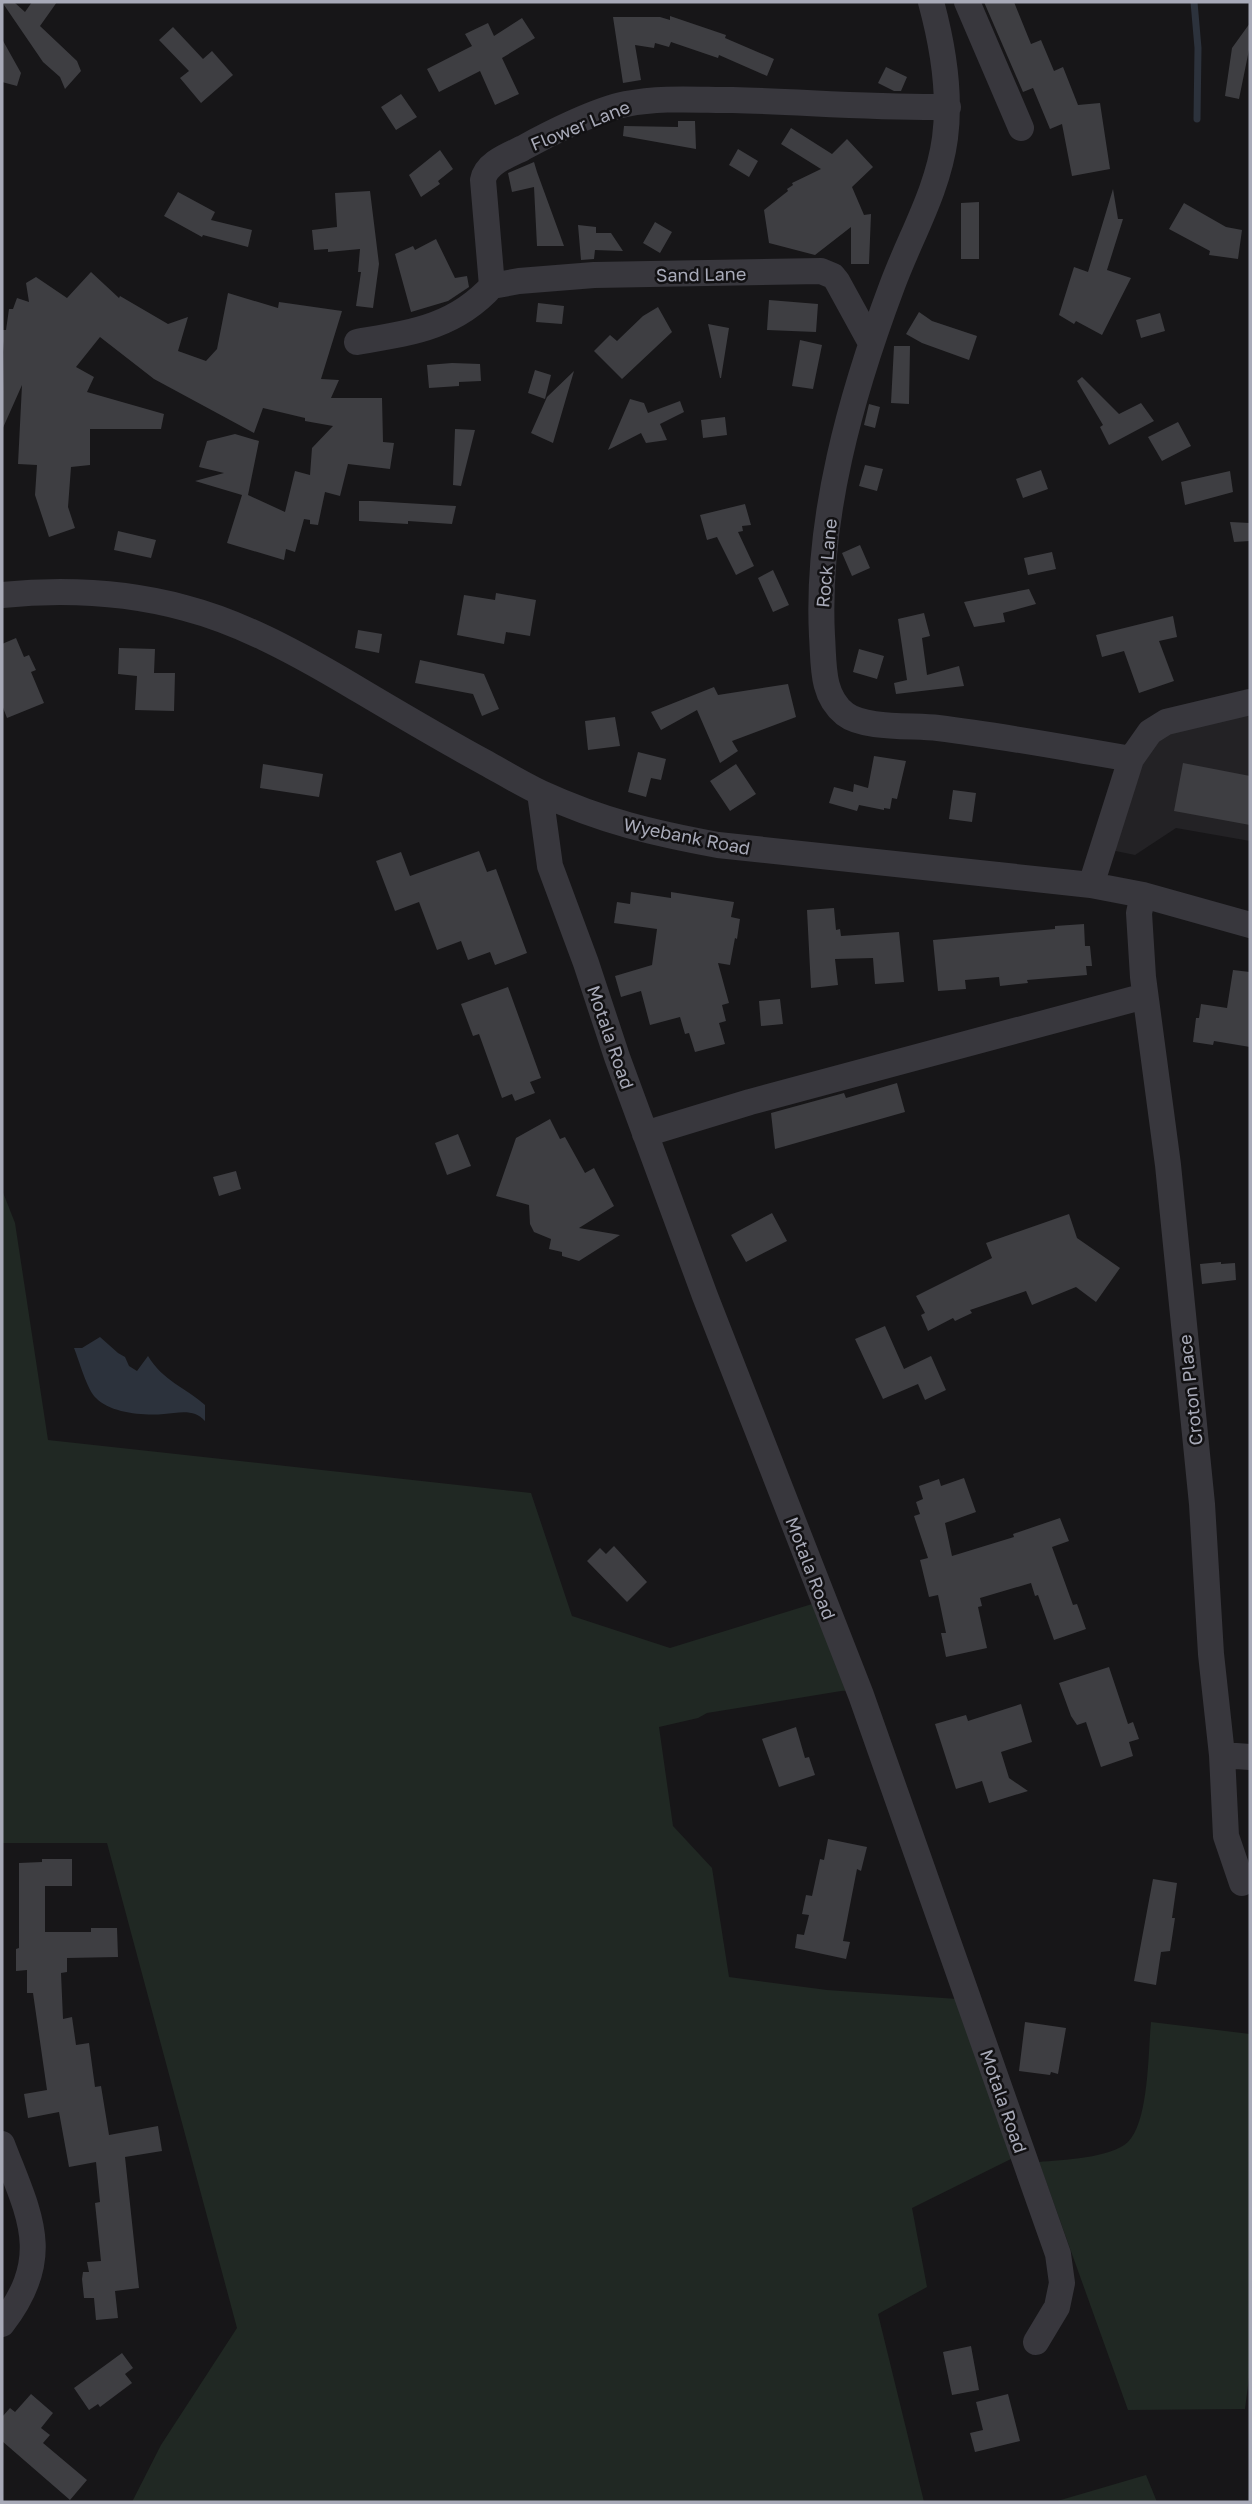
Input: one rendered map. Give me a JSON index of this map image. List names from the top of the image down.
{
  "streets": {
    "street": [
      "Flower Lane",
      "Sand Lane",
      "Rock Lane",
      "Wyebank Road",
      "Motala Road",
      "Croton Place"
    ]
  },
  "crossings": [
    ["Flower Lane", "Sand Lane"],
    ["Flower Lane", "Rock Lane"],
    ["Sand Lane", "Rock Lane"],
    ["Wyebank Road", "Motala Road"],
    ["Wyebank Road", "Croton Place"]
  ]
}
